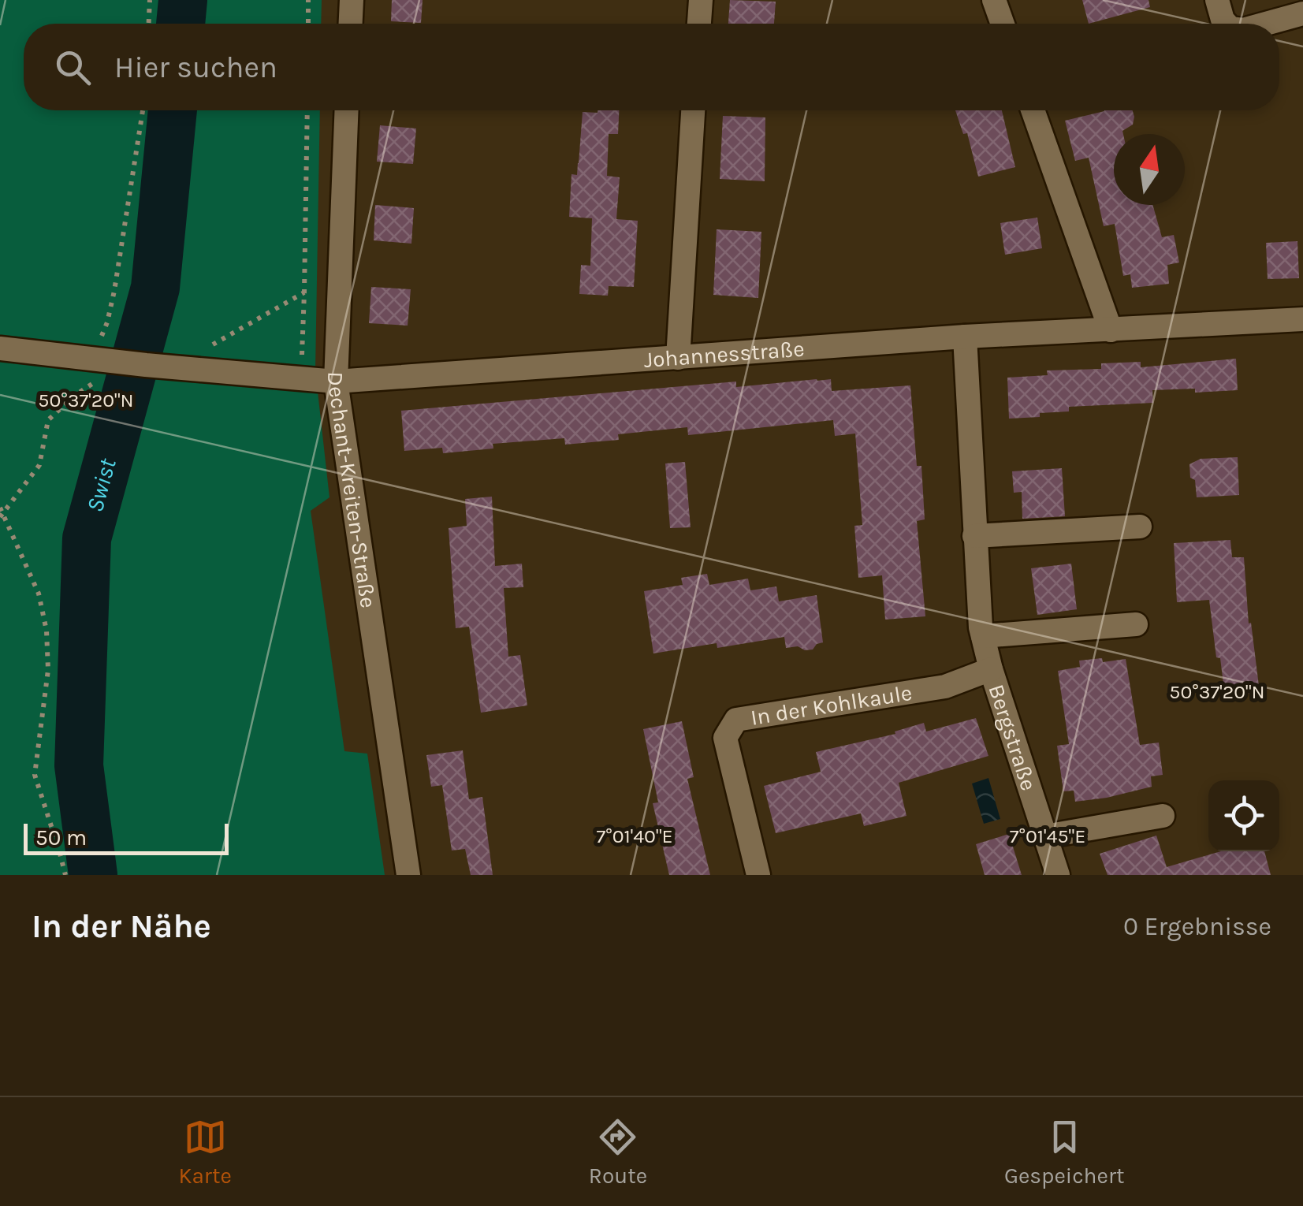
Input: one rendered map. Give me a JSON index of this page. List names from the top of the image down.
{
  "streets": {
    "street": [
      "Johannesstraße",
      "Dechant-Kreiten-Straße",
      "In der Kohlkaule",
      "Bergstraße"
    ]
  },
  "crossings": [
    ["Johannesstraße", "Dechant-Kreiten-Straße"],
    ["Johannesstraße", "Bergstraße"],
    ["In der Kohlkaule", "Bergstraße"]
  ],
  "water": ["Swist"],
  "scale_bar": "50 m",
  "north": "top",
  "page": {
    "search": "Hier suchen",
    "scale": "50 m",
    "heading": ["In der Nähe", "0 Ergebnisse"],
    "nav": ["Karte", "Route", "Gespeichert"]
  },
  "coordinates": ["50°37'20\"N", "7°01'40\"E", "7°01'45\"E"]
}
